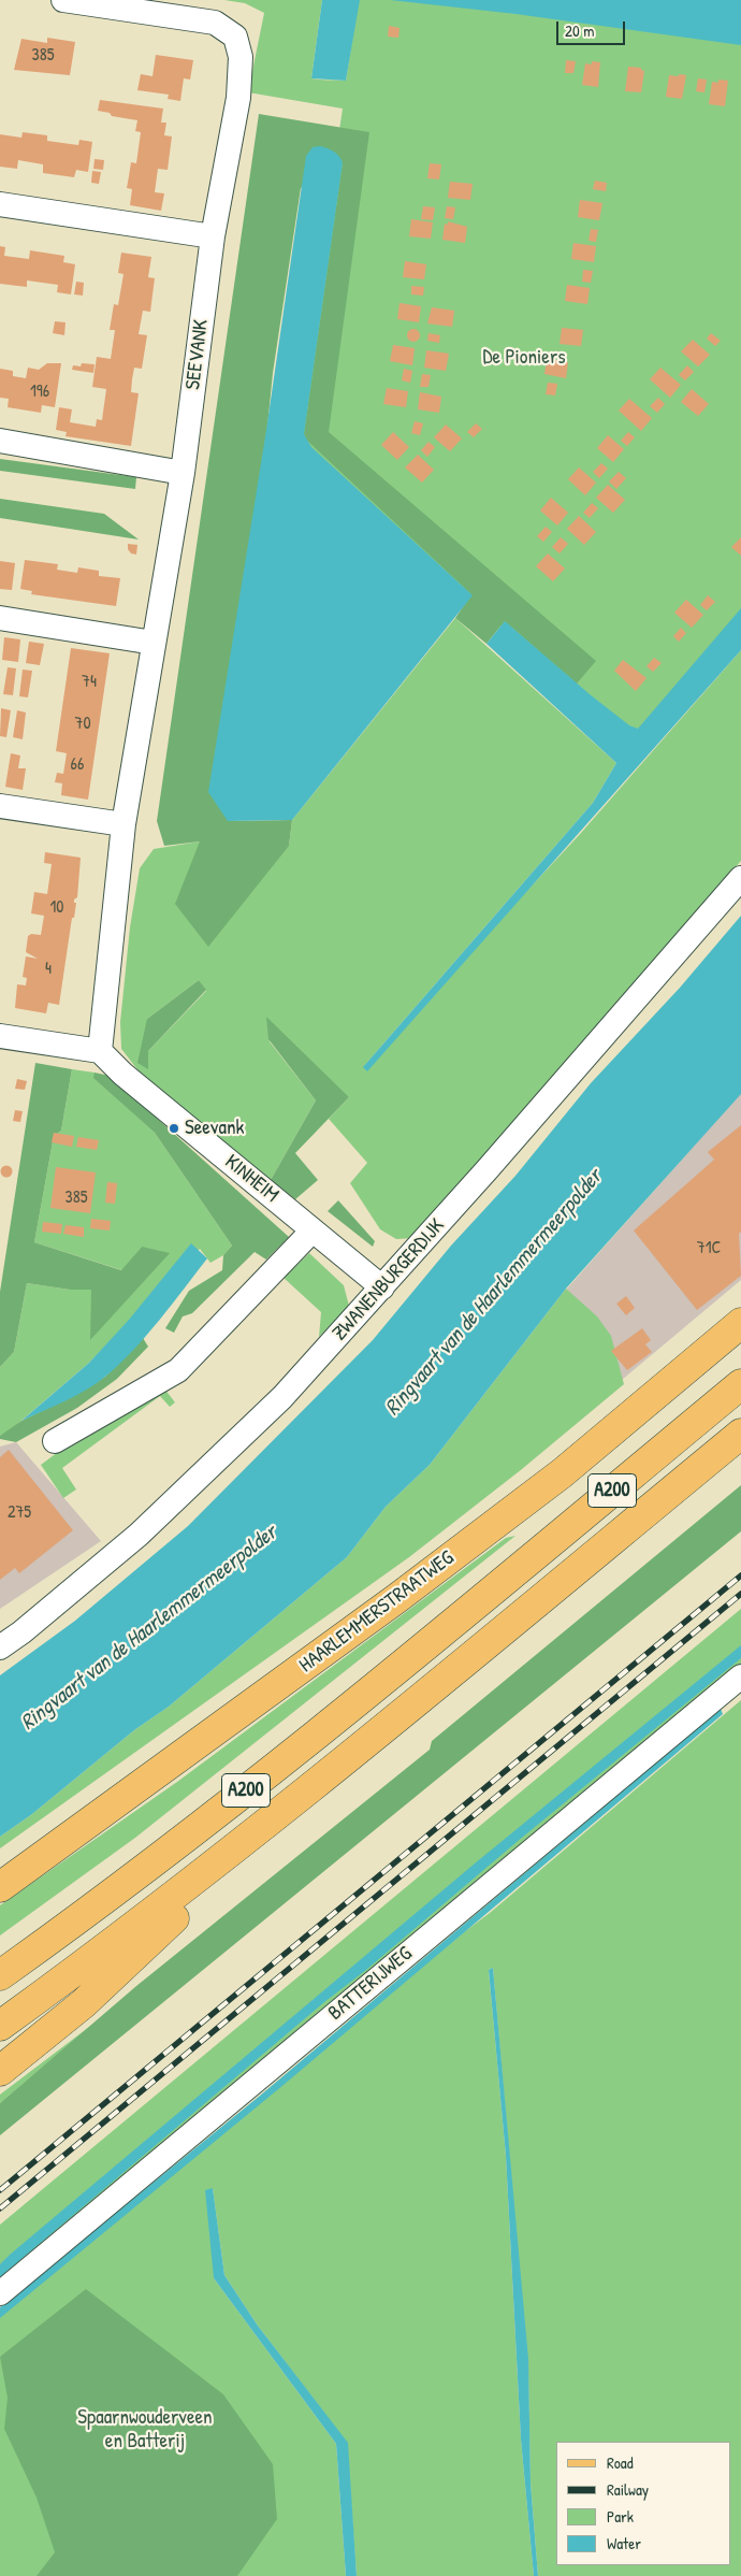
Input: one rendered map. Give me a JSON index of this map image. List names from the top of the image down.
{
  "streets": {
    "main road": ["A200", "HAARLEMMERSTRAATWEG"],
    "street": [
      "SEEVANK",
      "KINHEIM",
      "ZWANENBURGERDIJK",
      "BATTERIJWEG"
    ]
  },
  "crossings": [
    ["SEEVANK", "KINHEIM"],
    ["KINHEIM", "ZWANENBURGERDIJK"]
  ],
  "water": ["Ringvaart van de Haarlemmermeerpolder"],
  "parks": ["De Pioniers", "Spaarnwouderveen en Batterij"],
  "places": ["Seevank"],
  "house_numbers": [
    "385",
    "196",
    "74",
    "70",
    "66",
    "10",
    "4",
    "385",
    "71C",
    "275"
  ],
  "legend": [
    "Road",
    "Railway",
    "Park",
    "Water"
  ],
  "scale_bar": "20 m"
}
